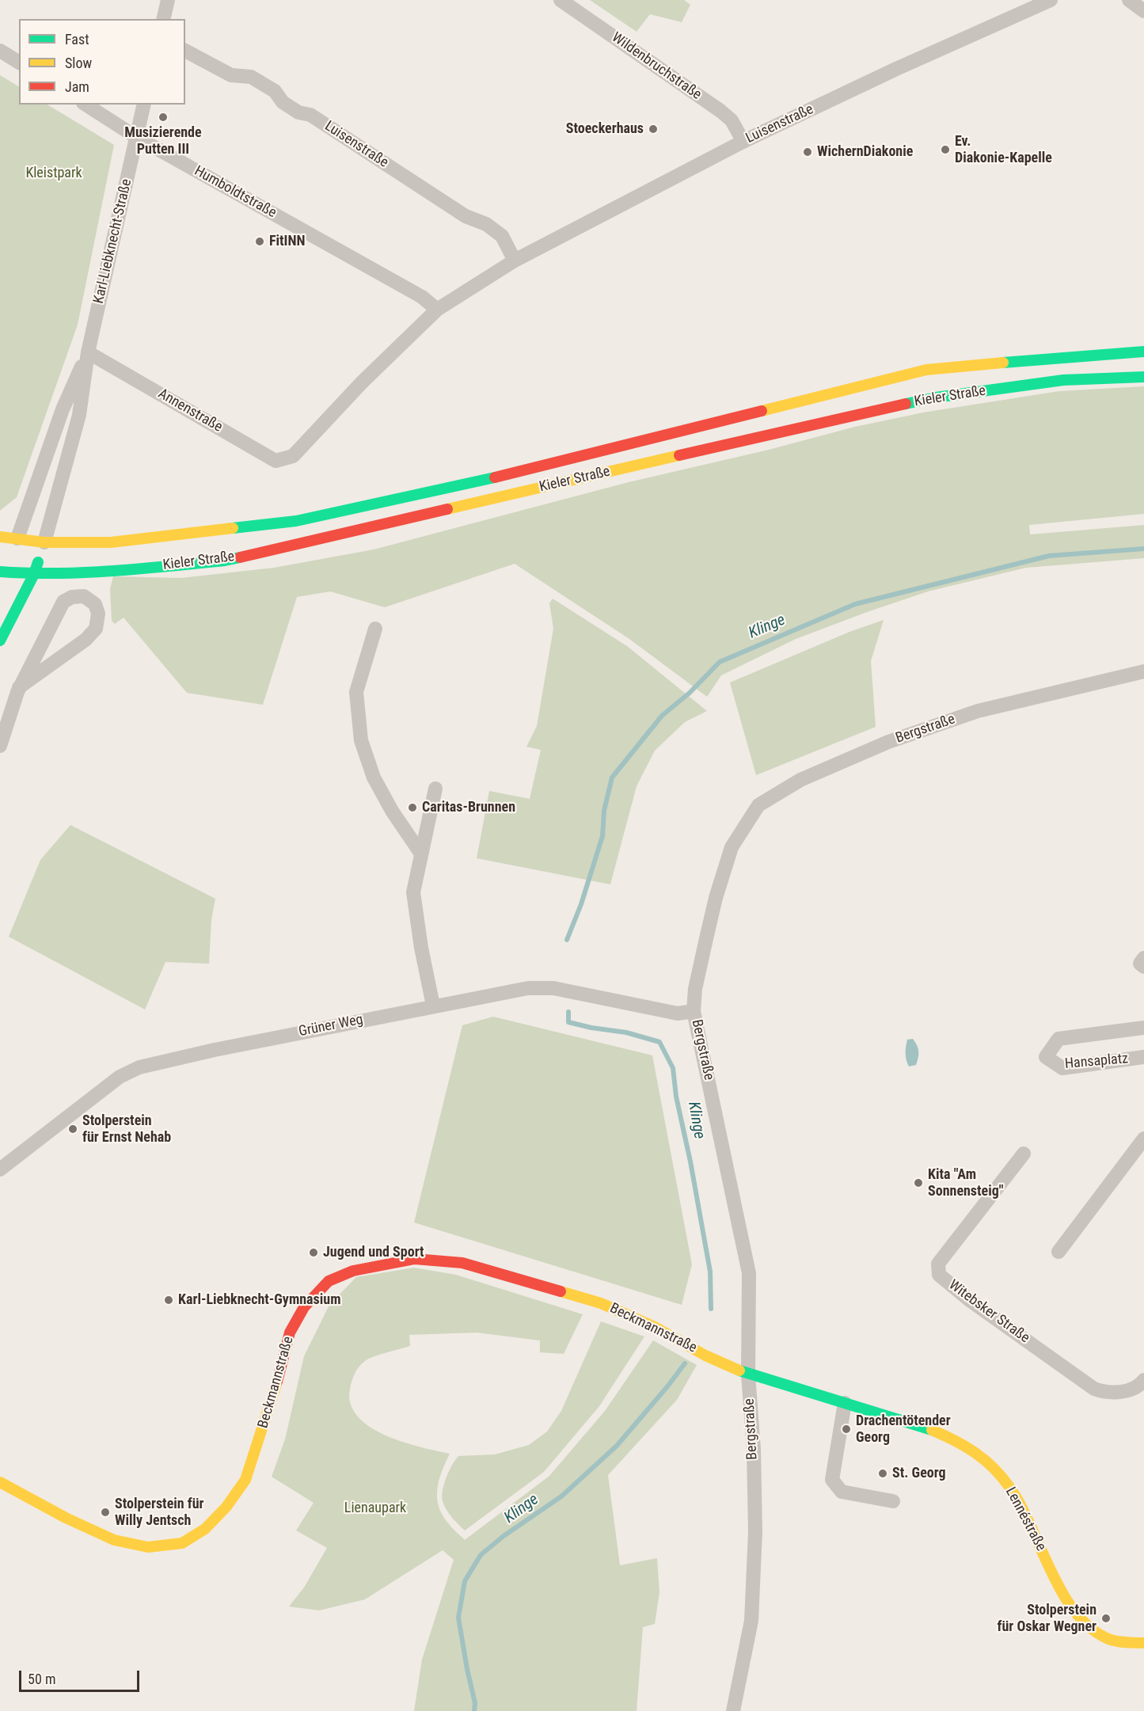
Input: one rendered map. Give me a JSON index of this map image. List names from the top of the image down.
{
  "streets": {
    "main road": ["Kieler Straße", "Beckmannstraße", "Lennéstraße"],
    "street": [
      "Wildenbruchstraße",
      "Luisenstraße",
      "Humboldtstraße",
      "Karl-Liebknecht-Straße",
      "Annenstraße",
      "Bergstraße",
      "Grüner Weg",
      "Hansaplatz",
      "Witebsker Straße"
    ]
  },
  "crossings": [
    ["Wildenbruchstraße", "Luisenstraße"],
    ["Luisenstraße", "Humboldtstraße"],
    ["Luisenstraße", "Annenstraße"],
    ["Humboldtstraße", "Karl-Liebknecht-Straße"],
    ["Karl-Liebknecht-Straße", "Kieler Straße"],
    ["Karl-Liebknecht-Straße", "Annenstraße"],
    ["Bergstraße", "Grüner Weg"],
    ["Bergstraße", "Beckmannstraße"],
    ["Bergstraße", "Lennéstraße"],
    ["Beckmannstraße", "Lennéstraße"]
  ],
  "water": ["Klinge"],
  "parks": ["Kleistpark", "Lienaupark"],
  "places": [
    "Musizierende Putten III",
    "Stoeckerhaus",
    "Ev. Diakonie-Kapelle",
    "WichernDiakonie",
    "FitINN",
    "Caritas-Brunnen",
    "Stolperstein für Ernst Nehab",
    "Kita \"Am Sonnensteig\"",
    "Jugend und Sport",
    "Karl-Liebknecht-Gymnasium",
    "Drachentötender Georg",
    "St. Georg",
    "Stolperstein für Willy Jentsch",
    "Stolperstein für Oskar Wegner"
  ],
  "legend": ["Fast", "Slow", "Jam"],
  "scale_bar": "50 m"
}
